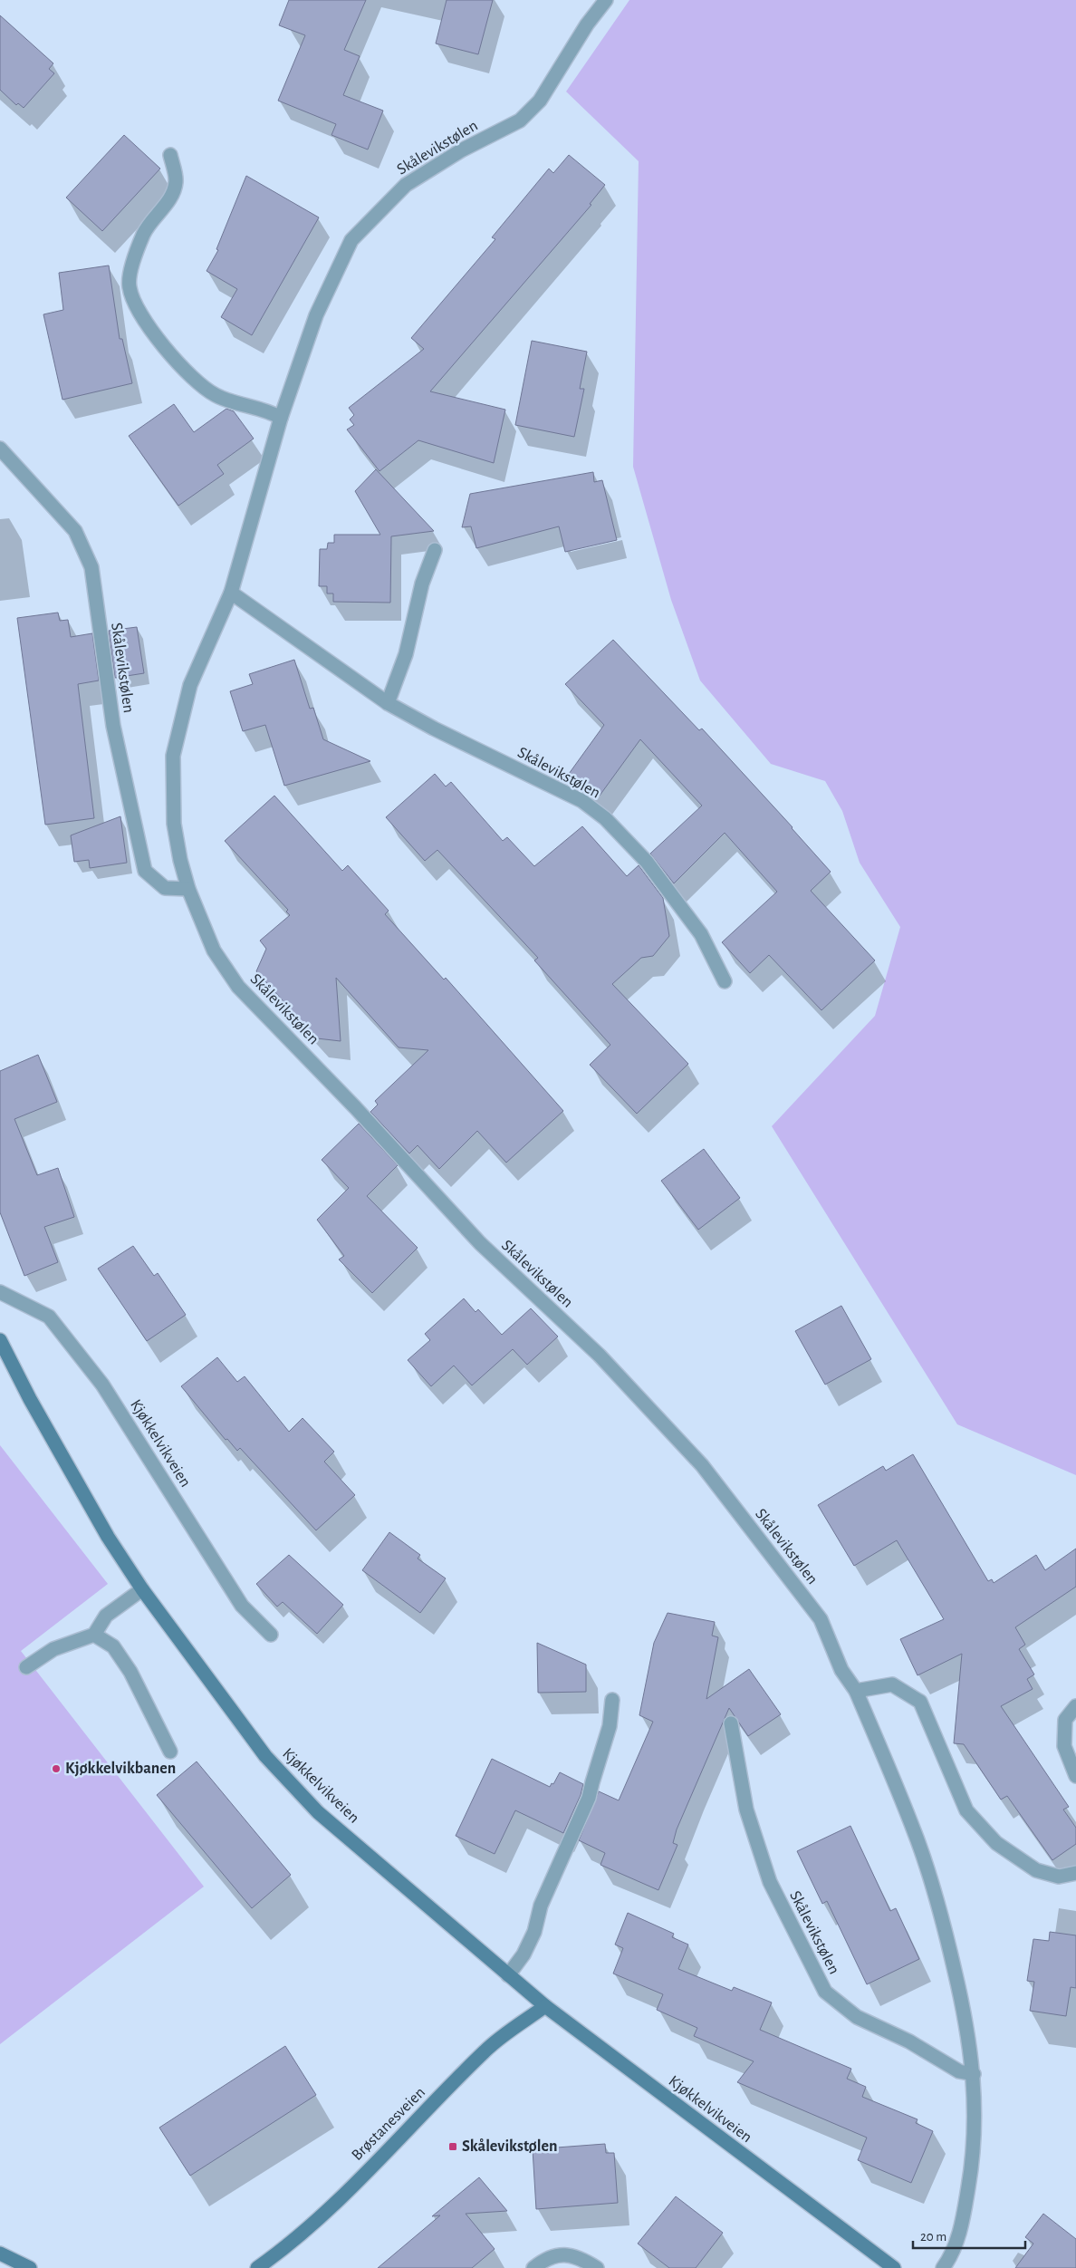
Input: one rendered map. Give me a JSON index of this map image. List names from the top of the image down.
{
  "streets": {
    "main road": ["Kjøkkelvikveien", "Brøstanesveien"],
    "street": ["Skålevikstølen"]
  },
  "crossings": [
    ["Kjøkkelvikveien", "Brøstanesveien"]
  ],
  "places": {
    "other": ["Kjøkkelvikbanen"],
    "transit": ["Skålevikstølen"]
  },
  "scale_bar": "20 m"
}
